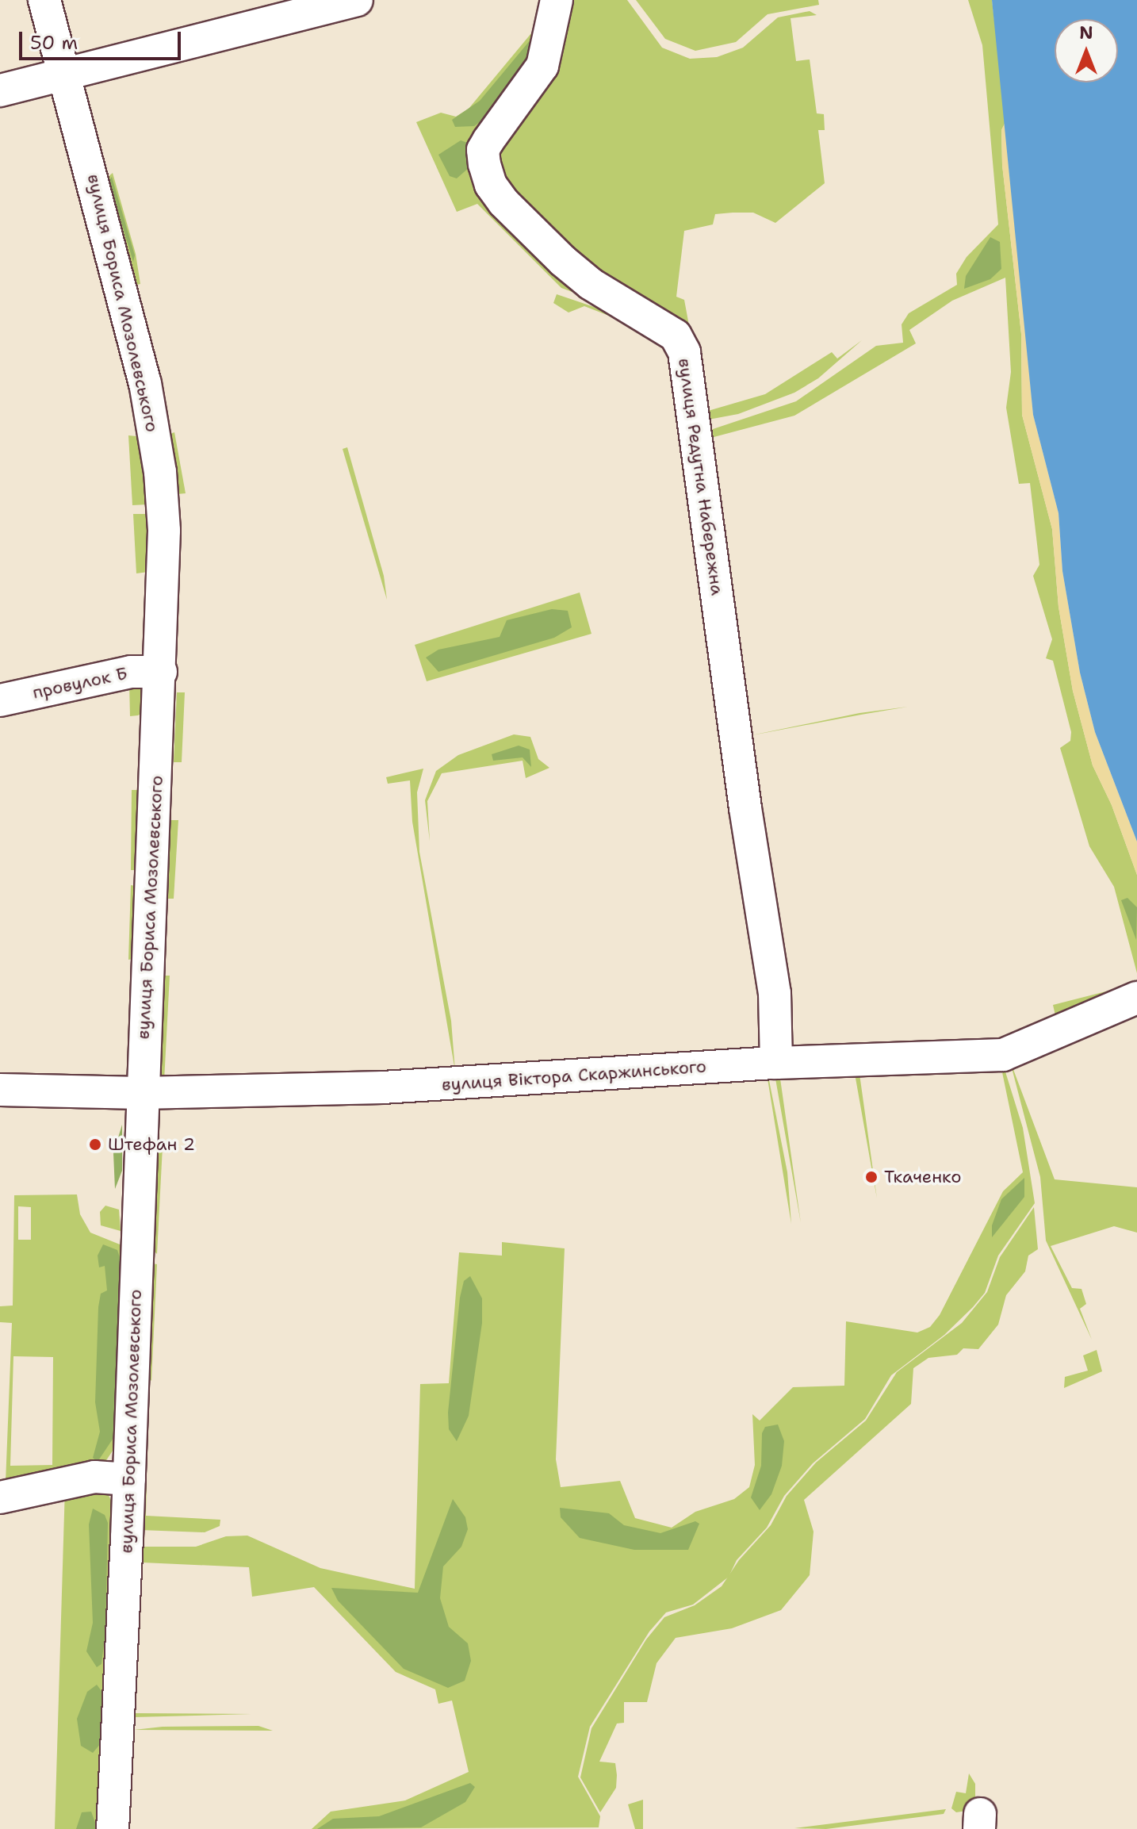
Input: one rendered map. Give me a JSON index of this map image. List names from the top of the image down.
{
  "streets": {
    "street": [
      "вулиця Бориса Мозолевського",
      "вулиця Редутна Набережна",
      "провулок Б",
      "вулиця Віктора Скаржинського"
    ]
  },
  "crossings": [
    ["вулиця Бориса Мозолевського", "провулок Б"],
    ["вулиця Бориса Мозолевського", "вулиця Віктора Скаржинського"],
    ["вулиця Редутна Набережна", "вулиця Віктора Скаржинського"]
  ],
  "places": ["Штефан 2", "Ткаченко"],
  "scale_bar": "50 m",
  "north": "top"
}
